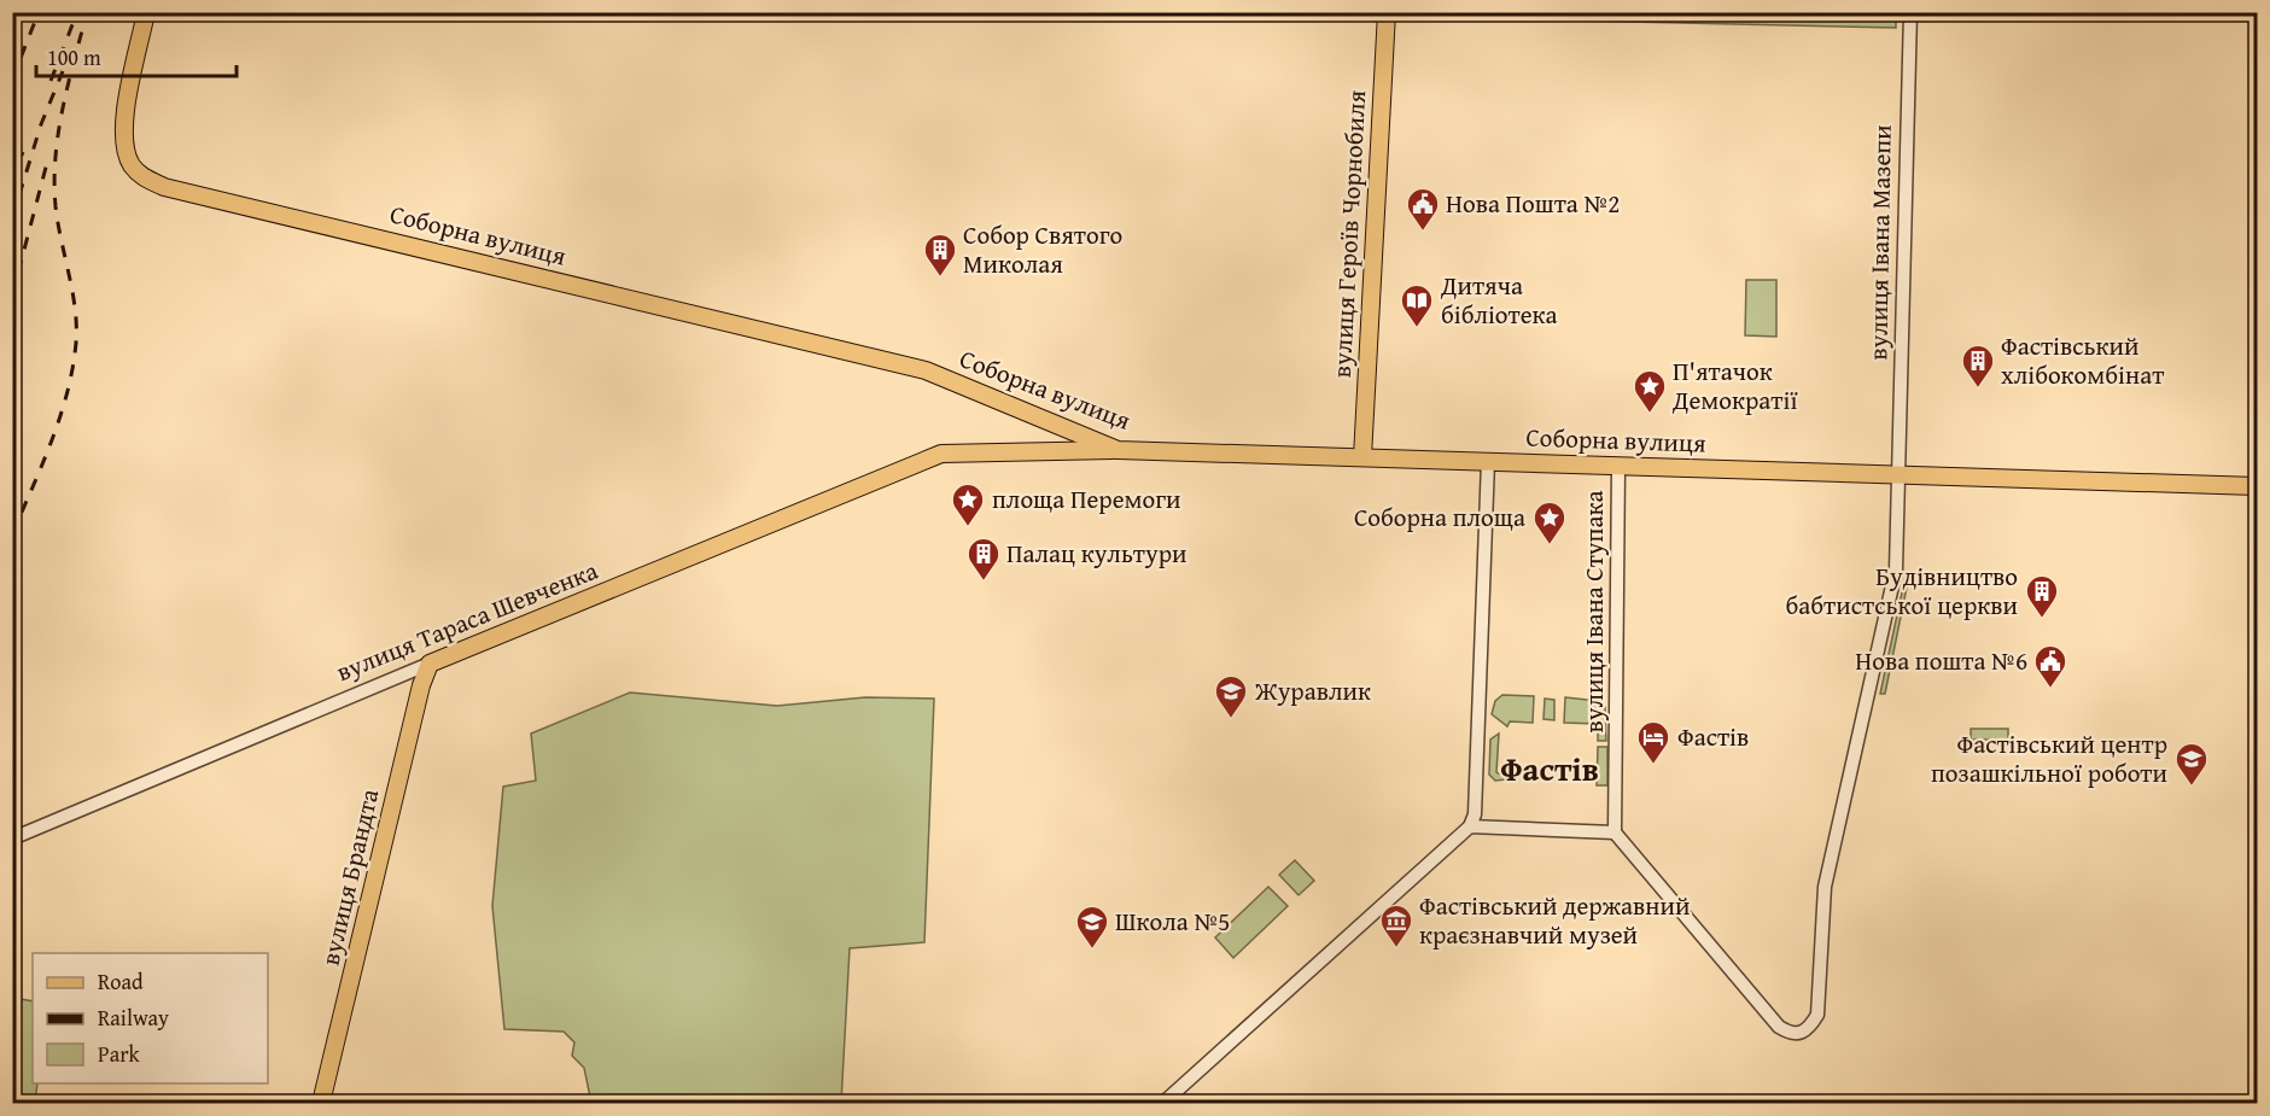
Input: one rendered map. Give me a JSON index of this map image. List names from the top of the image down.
{
  "streets": {
    "main road": [
      "вулиця Героїв Чорнобиля",
      "Соборна вулиця",
      "вулиця Тараса Шевченка",
      "вулиця Брандта"
    ],
    "street": ["вулиця Івана Мазепи", "вулиця Івана Ступака"]
  },
  "crossings": [
    ["вулиця Героїв Чорнобиля", "Соборна вулиця"],
    ["Соборна вулиця", "вулиця Івана Мазепи"],
    ["Соборна вулиця", "вулиця Івана Ступака"],
    ["Соборна вулиця", "вулиця Тараса Шевченка"],
    ["вулиця Івана Мазепи", "вулиця Івана Ступака"],
    ["вулиця Тараса Шевченка", "вулиця Брандта"]
  ],
  "districts": ["Фастів"],
  "places": {
    "public building": ["Нова Пошта №2", "Нова пошта №6"],
    "building": [
      "Собор Святого Миколая",
      "Фастівський хлібокомбінат",
      "Палац культури",
      "Будівництво бабтистської церкви"
    ],
    "library": ["Дитяча бібліотека"],
    "place": ["П'ятачок Демократії", "площа Перемоги", "Соборна площа"],
    "school or university": ["Журавлик", "Фастівський центр позашкільної роботи", "Школа №5"],
    "hotel": ["Фастів"],
    "museum": ["Фастівський державний краєзнавчий музей"]
  },
  "legend": ["Road", "Railway", "Park"],
  "scale_bar": "100 m"
}
